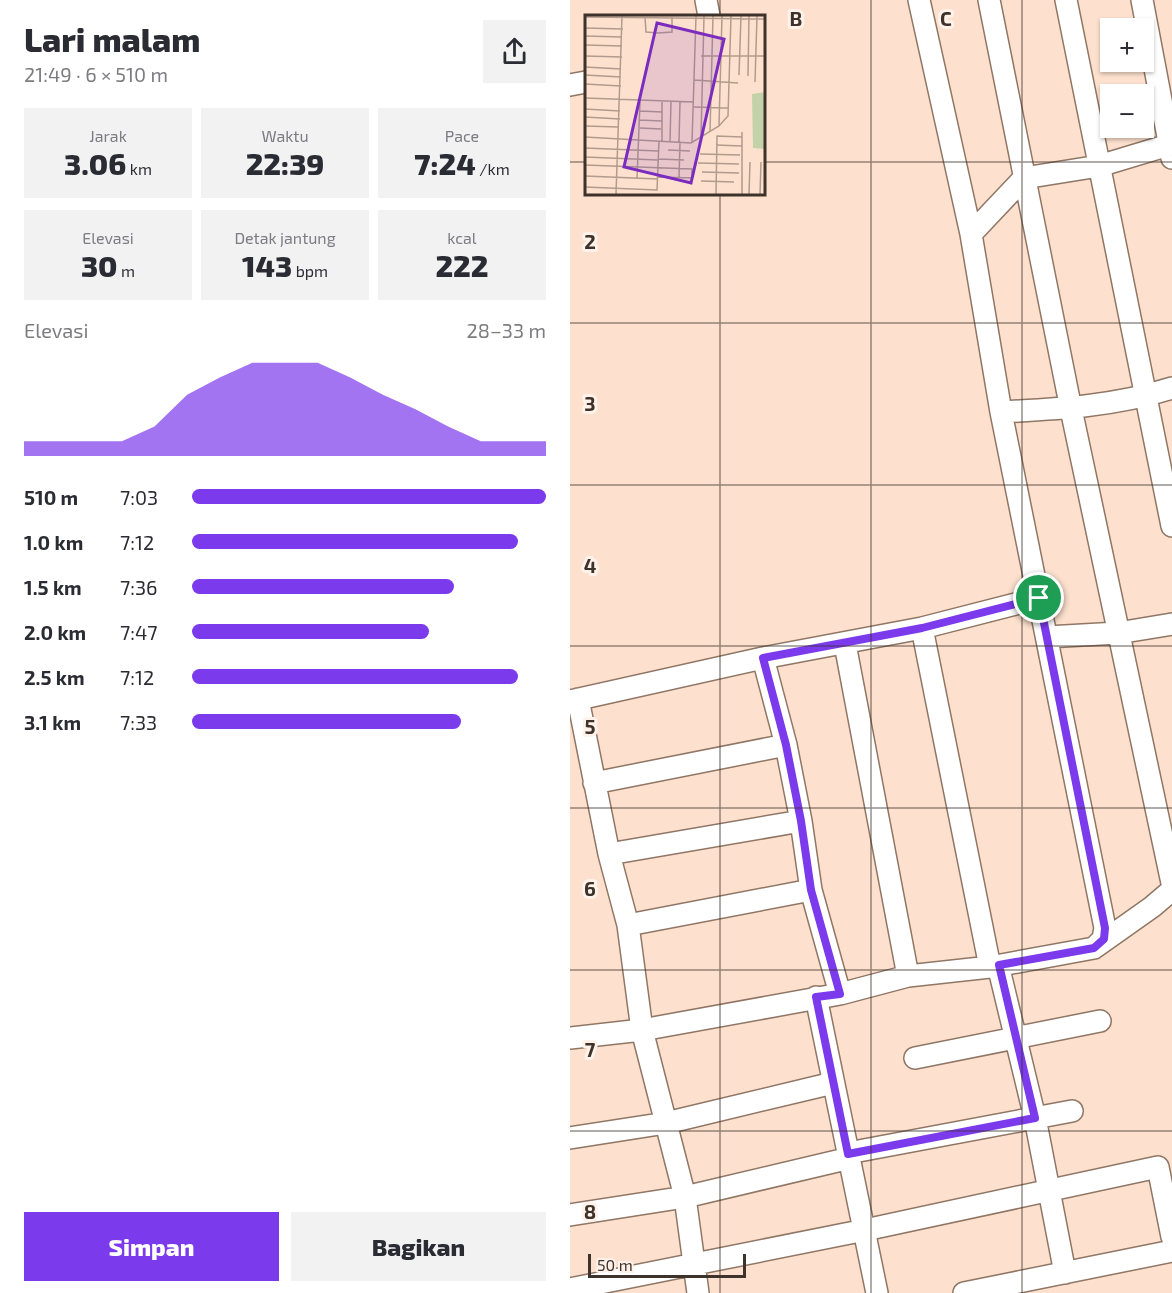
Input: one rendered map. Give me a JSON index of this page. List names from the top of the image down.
{
  "scale_bar": "50 m",
  "page": {
    "heading": ["Lari malam", "21:49 · 6 × 510 m"],
    "map_buttons": ["+", "−"],
    "stats": [
      ["Jarak", "3.06 km"],
      ["Waktu", "22:39"],
      ["Pace", "7:24 /km"],
      ["Elevasi", "30 m"],
      ["Detak jantung", "143 bpm"],
      ["kcal", "222"]
    ],
    "chart": ["Elevasi", "28–33 m"],
    "list": [
      {
        "name": "510 m",
        "note": "7:03"
      },
      {
        "name": "1.0 km",
        "note": "7:12"
      },
      {
        "name": "1.5 km",
        "note": "7:36"
      },
      {
        "name": "2.0 km",
        "note": "7:47"
      },
      {
        "name": "2.5 km",
        "note": "7:12"
      },
      {
        "name": "3.1 km",
        "note": "7:33"
      }
    ],
    "buttons": ["Simpan", "Bagikan"],
    "scale": "50 m"
  },
  "grid": {
    "columns": ["B", "C"],
    "rows": [
      "2",
      "3",
      "4",
      "5",
      "6",
      "7",
      "8"
    ]
  }
}
